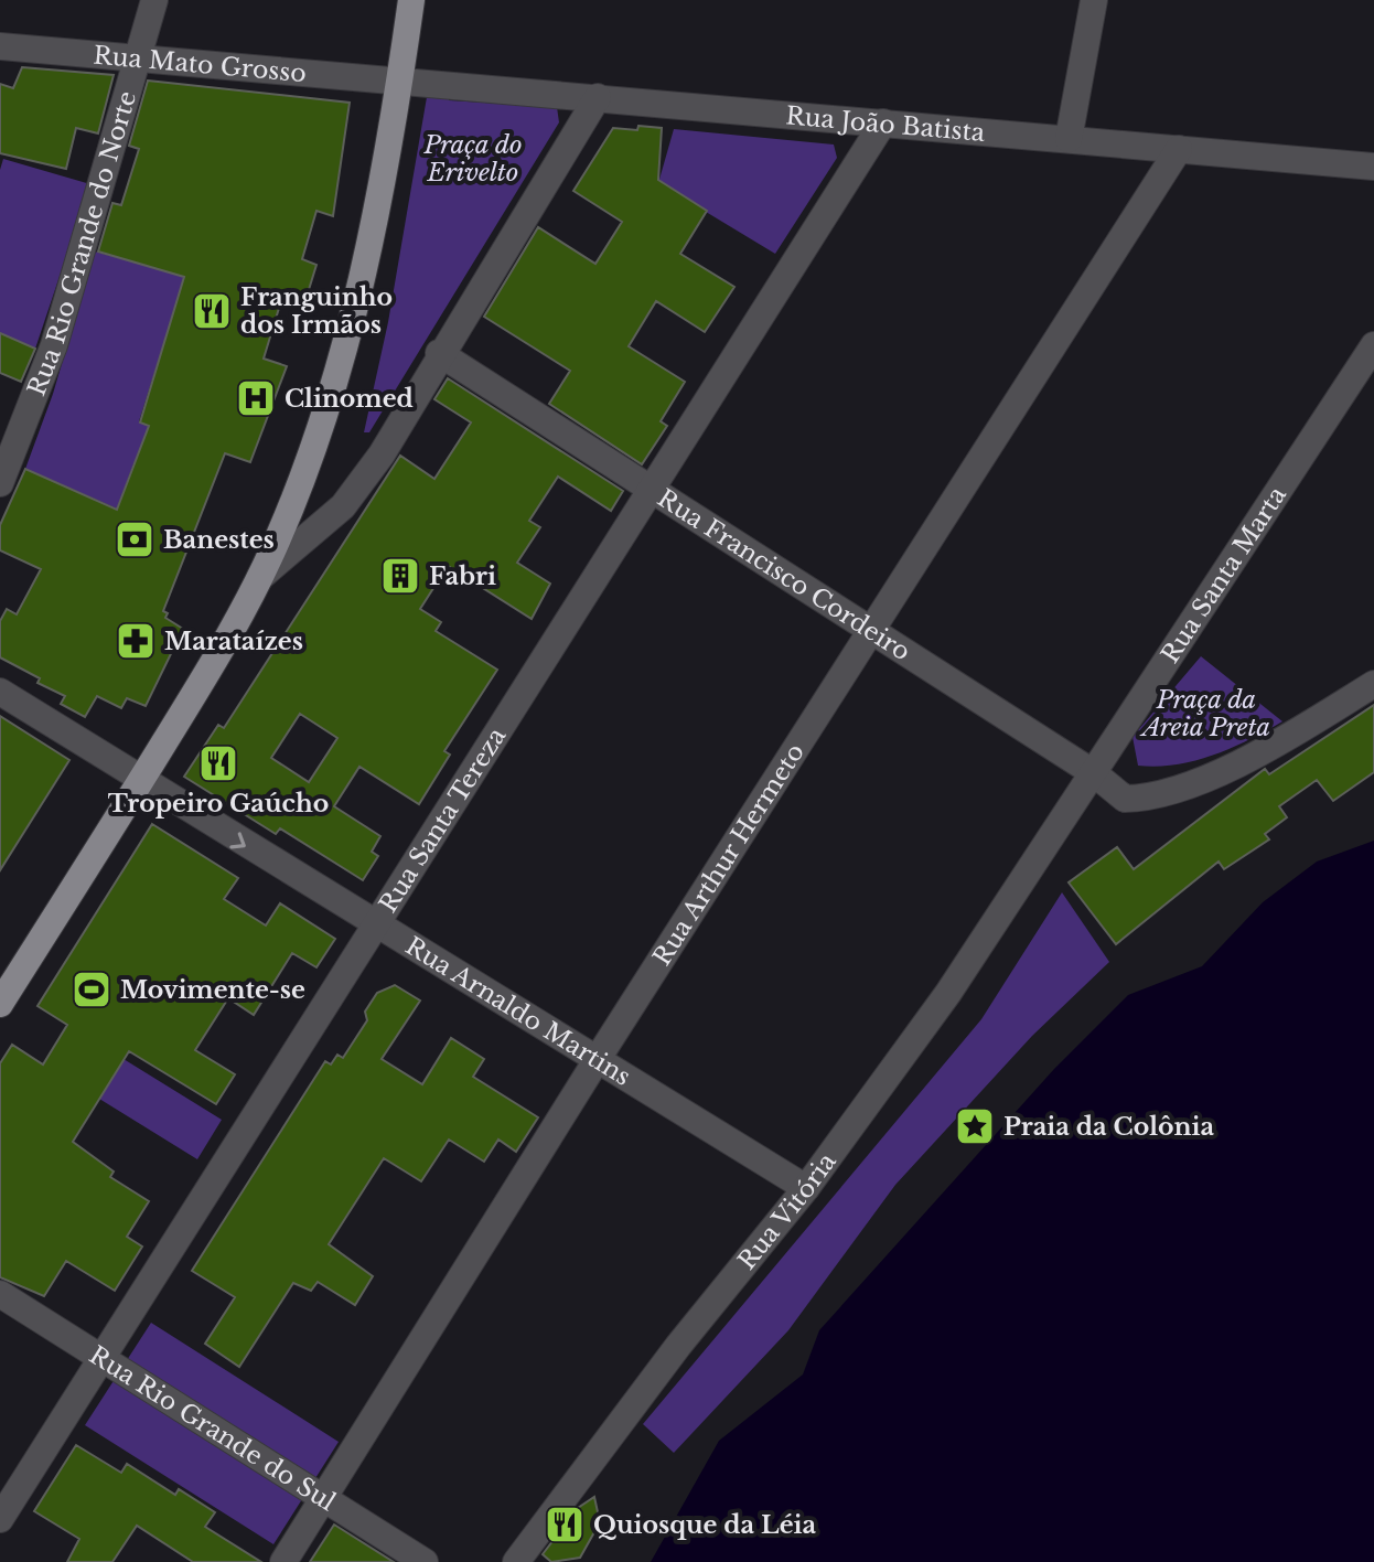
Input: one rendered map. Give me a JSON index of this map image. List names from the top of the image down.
{
  "streets": {
    "street": [
      "Rua Mato Grosso",
      "Rua João Batista",
      "Rua Rio Grande do Norte",
      "Rua Francisco Cordeiro",
      "Rua Santa Marta",
      "Rua Santa Tereza",
      "Rua Arthur Hermeto",
      "Rua Arnaldo Martins",
      "Rua Vitória",
      "Rua Rio Grande do Sul"
    ]
  },
  "crossings": [
    ["Rua Mato Grosso", "Rua João Batista"],
    ["Rua Mato Grosso", "Rua Rio Grande do Norte"],
    ["Rua João Batista", "Rua Santa Tereza"],
    ["Rua João Batista", "Rua Arthur Hermeto"],
    ["Rua Francisco Cordeiro", "Rua Santa Marta"],
    ["Rua Francisco Cordeiro", "Rua Santa Tereza"],
    ["Rua Francisco Cordeiro", "Rua Arthur Hermeto"],
    ["Rua Santa Marta", "Rua Vitória"],
    ["Rua Santa Tereza", "Rua Arnaldo Martins"],
    ["Rua Santa Tereza", "Rua Rio Grande do Sul"],
    ["Rua Arthur Hermeto", "Rua Arnaldo Martins"],
    ["Rua Arthur Hermeto", "Rua Rio Grande do Sul"],
    ["Rua Arnaldo Martins", "Rua Vitória"]
  ],
  "parks": ["Praça do Erivelto", "Praça da Areia Preta"],
  "places": {
    "restaurant": ["Franguinho dos Irmãos", "Tropeiro Gaúcho", "Quiosque da Léia"],
    "hospital": ["Clinomed"],
    "bank": ["Banestes"],
    "building": ["Fabri"],
    "pharmacy": ["Marataízes"],
    "sports": ["Movimente-se"],
    "place": ["Praia da Colônia"]
  }
}
